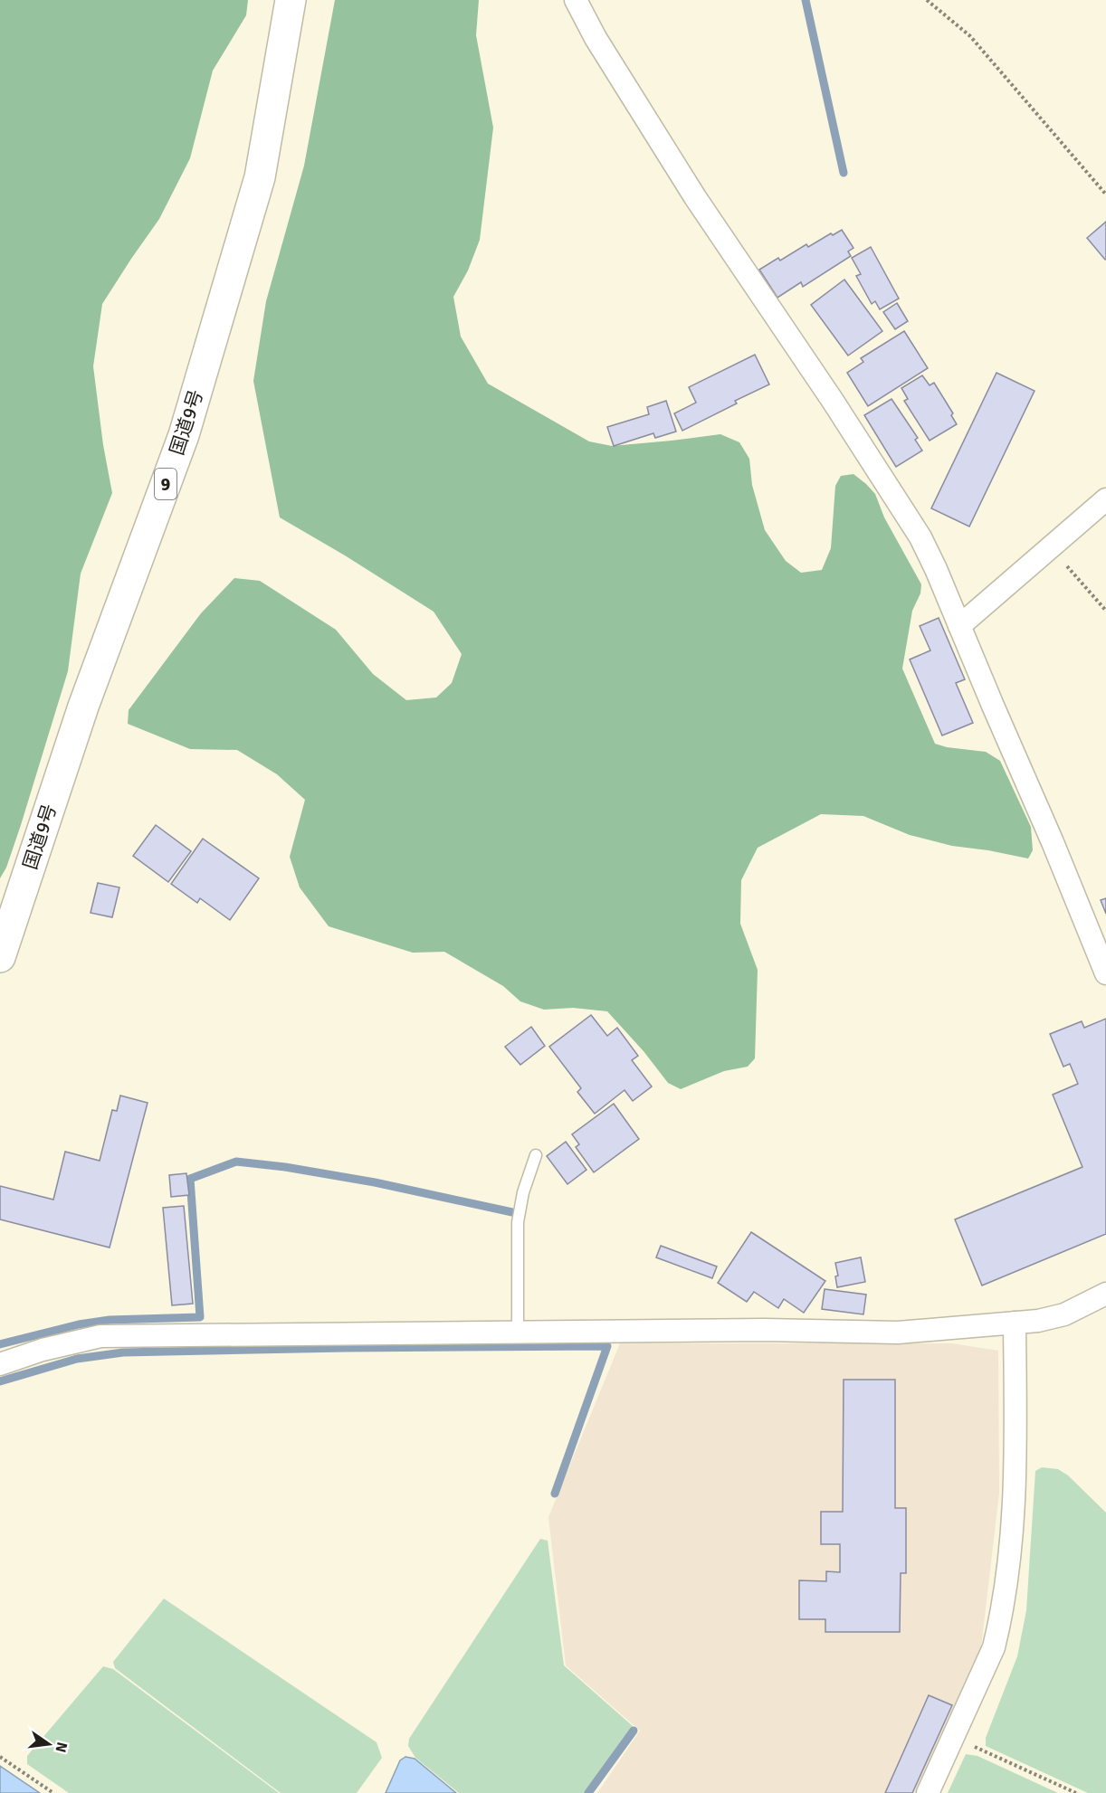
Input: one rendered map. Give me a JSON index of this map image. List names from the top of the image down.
{
  "streets": {
    "highway": ["国道9号", "9"]
  },
  "north": "right"
}
